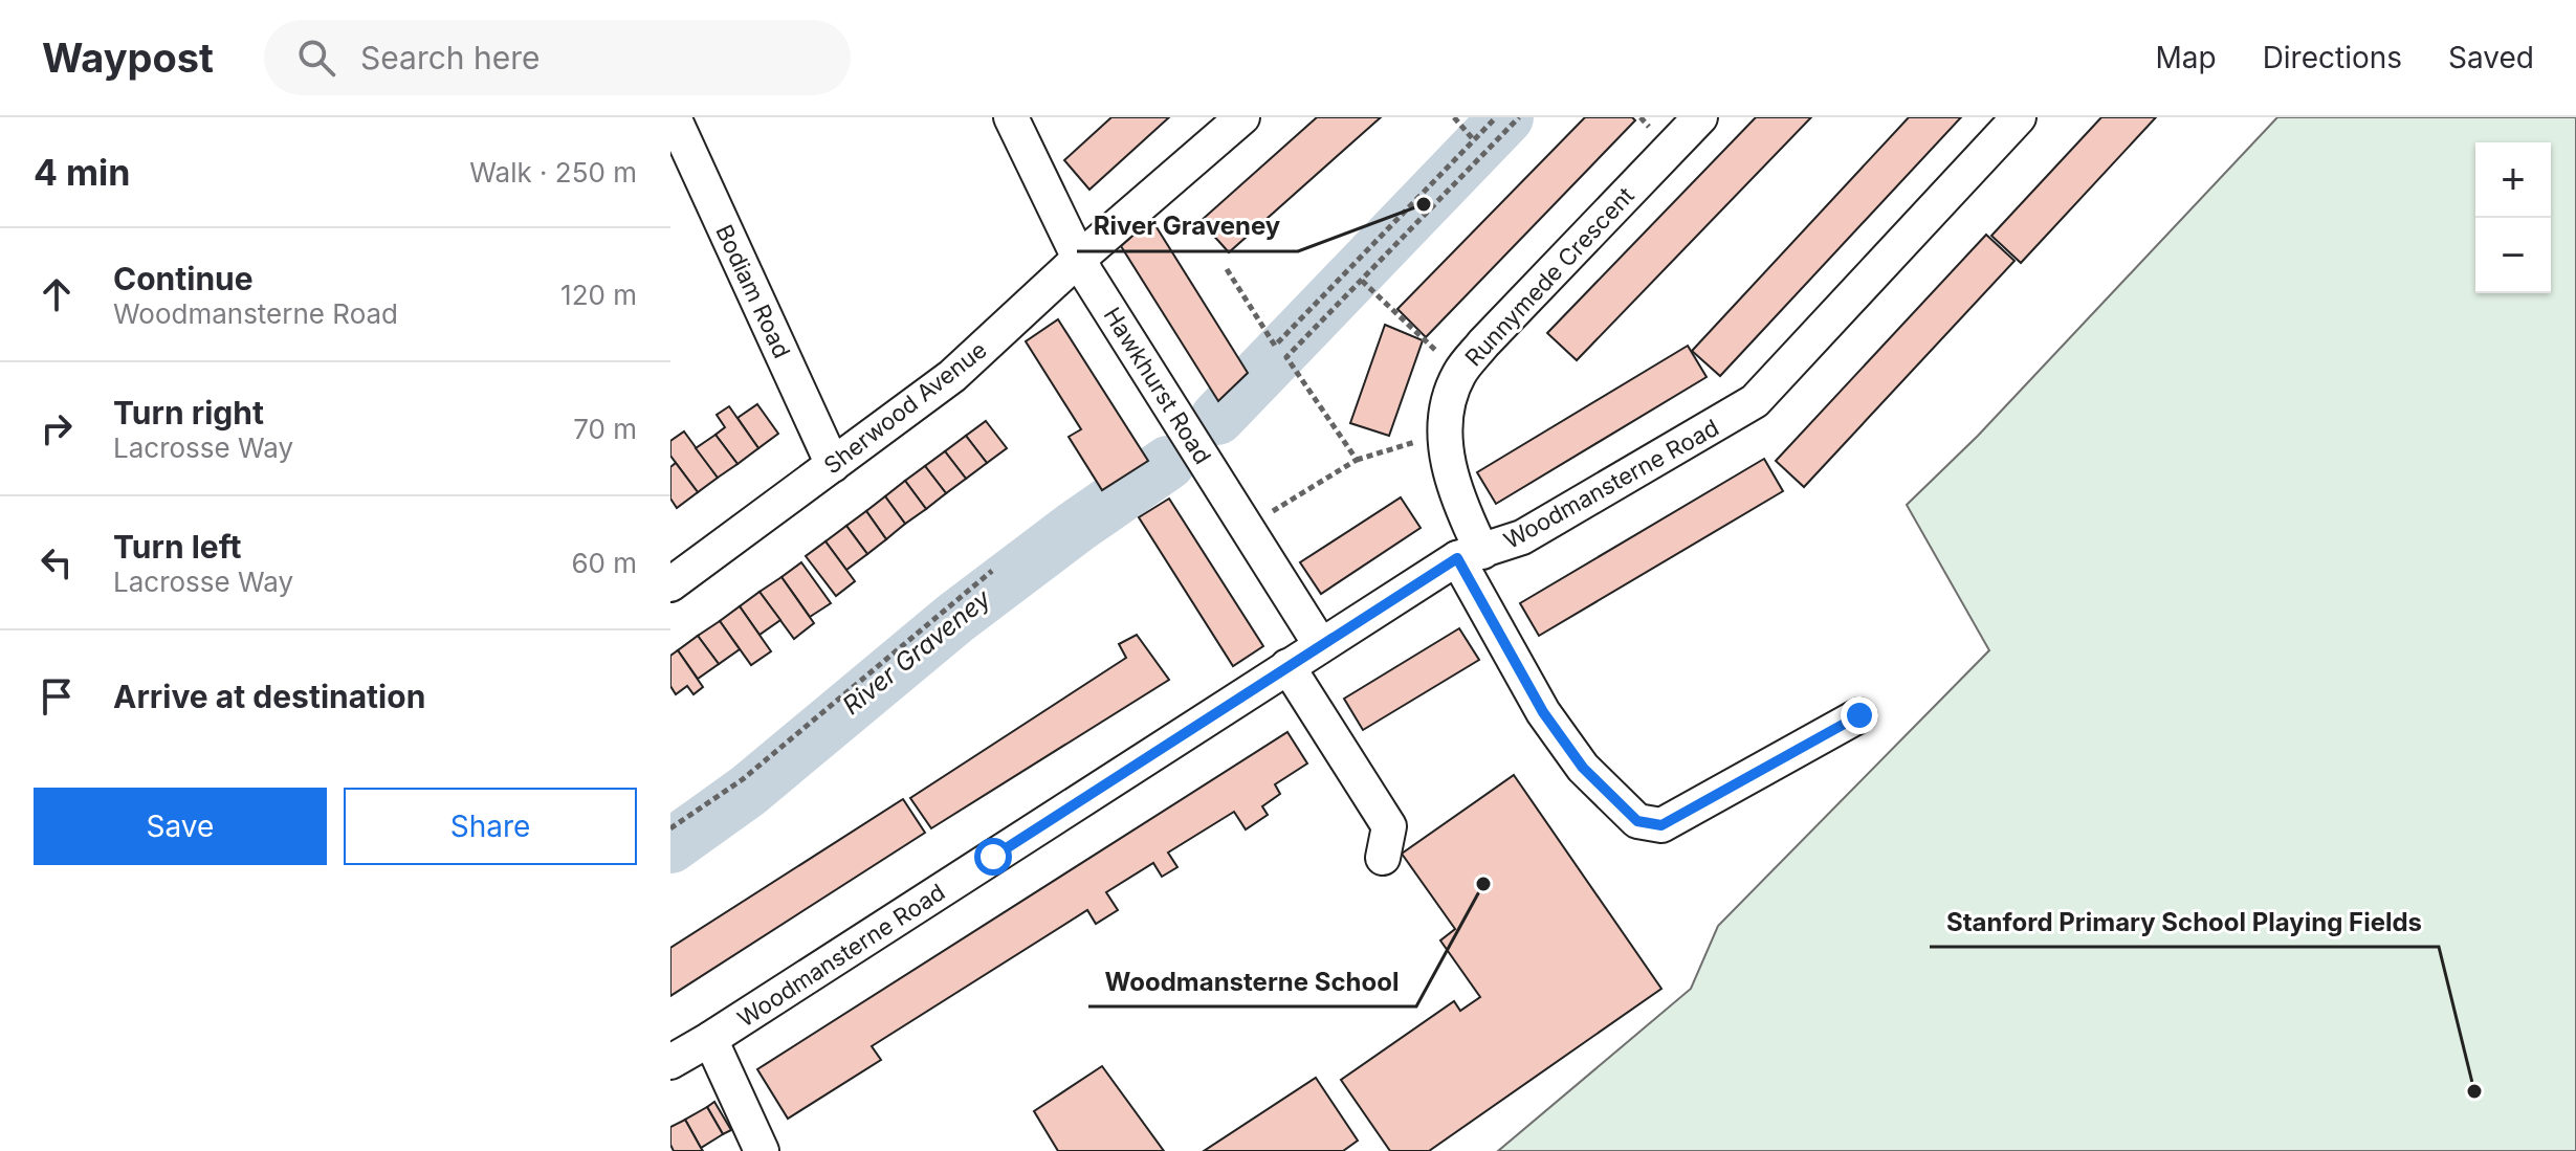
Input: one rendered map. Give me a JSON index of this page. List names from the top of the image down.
{
  "streets": {
    "street": [
      "Runnymede Crescent",
      "Bodiam Road",
      "Hawkhurst Road",
      "Sherwood Avenue",
      "Woodmansterne Road"
    ]
  },
  "crossings": [
    ["Runnymede Crescent", "Woodmansterne Road"],
    ["Bodiam Road", "Sherwood Avenue"],
    ["Hawkhurst Road", "Sherwood Avenue"],
    ["Hawkhurst Road", "Woodmansterne Road"]
  ],
  "water": ["River Graveney"],
  "places": ["River Graveney", "Woodmansterne School", "Stanford Primary School Playing Fields"],
  "page": {
    "header": "Waypost",
    "search": "Search here",
    "nav": ["Map", "Directions", "Saved"],
    "heading": ["4 min", "Walk · 250 m"],
    "map_buttons": ["+", "−"],
    "list": [
      ["Continue", "Woodmansterne Road", "120 m"],
      ["Turn right", "Lacrosse Way", "70 m"],
      ["Turn left", "Lacrosse Way", "60 m"],
      "Arrive at destination"
    ],
    "buttons": ["Save", "Share"]
  }
}
